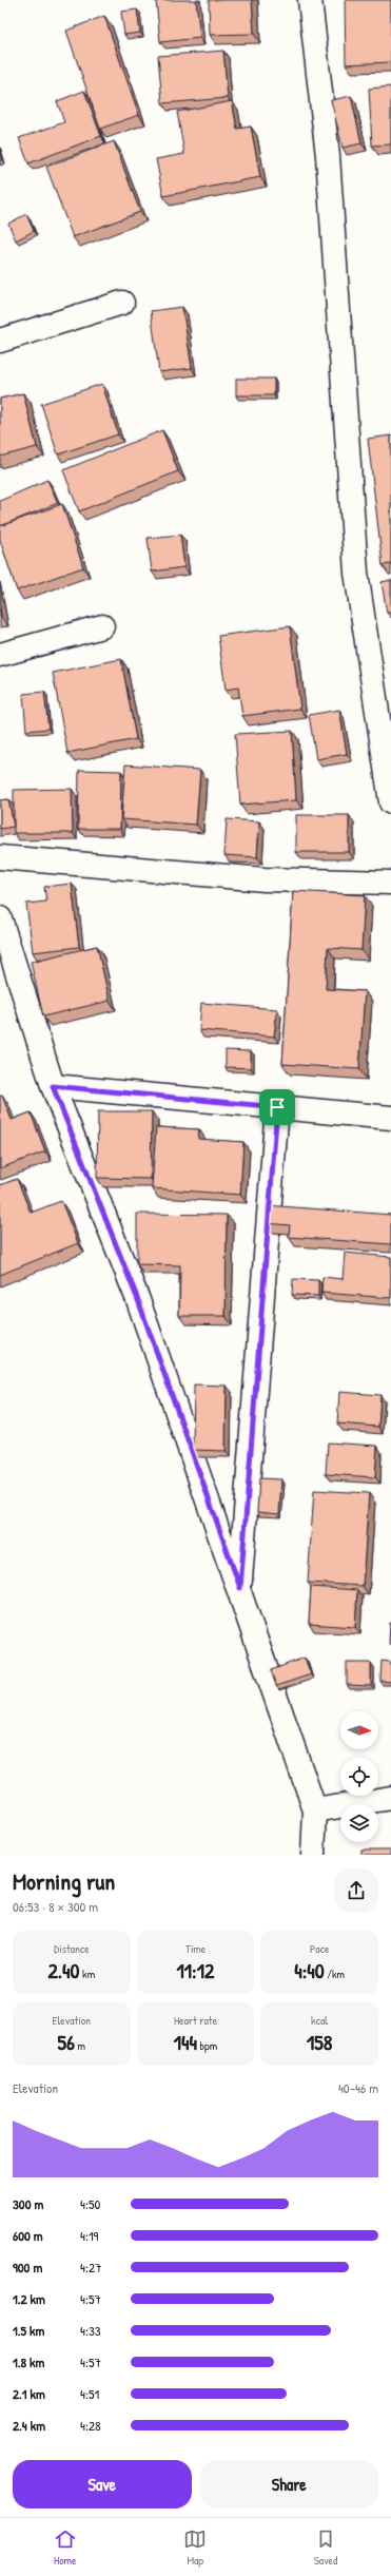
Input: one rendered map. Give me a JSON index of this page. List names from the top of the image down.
{
  "north": "right",
  "page": {
    "heading": ["Morning run", "06:53 · 8 × 300 m"],
    "stats": [
      ["Distance", "2.40 km"],
      ["Time", "11:12"],
      ["Pace", "4:40 /km"],
      ["Elevation", "56 m"],
      ["Heart rate", "144 bpm"],
      ["kcal", "158"]
    ],
    "chart": ["Elevation", "40–46 m"],
    "list": [
      {
        "name": "300 m",
        "note": "4:50"
      },
      {
        "name": "600 m",
        "note": "4:19"
      },
      {
        "name": "900 m",
        "note": "4:27"
      },
      {
        "name": "1.2 km",
        "note": "4:57"
      },
      {
        "name": "1.5 km",
        "note": "4:33"
      },
      {
        "name": "1.8 km",
        "note": "4:57"
      },
      {
        "name": "2.1 km",
        "note": "4:51"
      },
      {
        "name": "2.4 km",
        "note": "4:28"
      }
    ],
    "buttons": ["Save", "Share"],
    "tabs": ["Home", "Map", "Saved"]
  }
}
